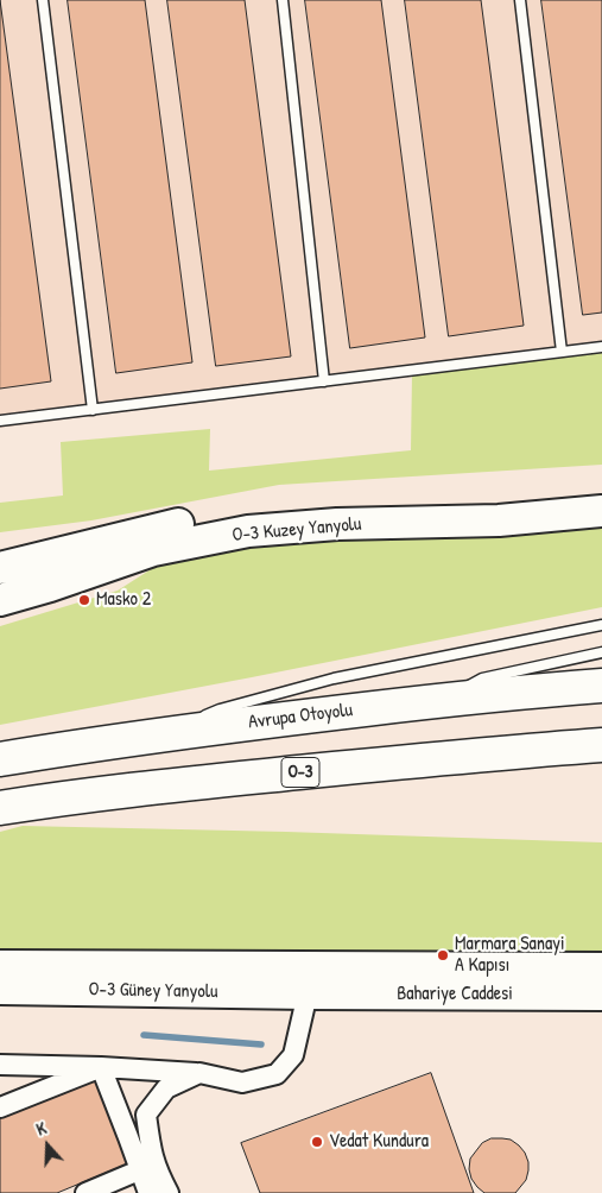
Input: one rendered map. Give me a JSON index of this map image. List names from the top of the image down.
{
  "streets": {
    "highway": ["Avrupa Otoyolu", "O-3"],
    "main road": ["O-3 Kuzey Yanyolu", "O-3 Güney Yanyolu", "Bahariye Caddesi"]
  },
  "crossings": [
    ["O-3 Güney Yanyolu", "Bahariye Caddesi"]
  ],
  "places": ["Masko 2", "Marmara Sanayi A Kapısı", "Vedat Kundura"],
  "north": "top"
}
